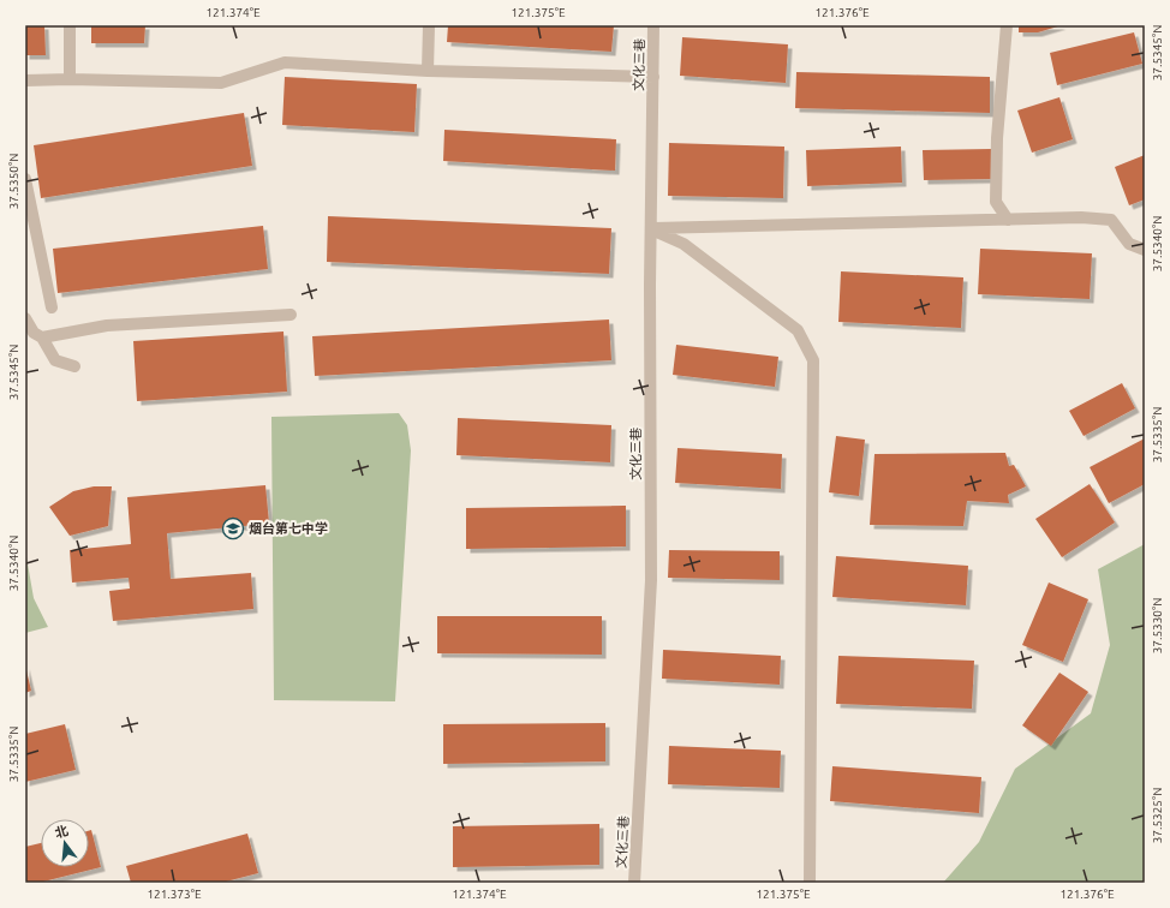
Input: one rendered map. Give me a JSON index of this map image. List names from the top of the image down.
{
  "streets": {
    "lane": ["文化三巷"]
  },
  "places": {
    "school or university": ["烟台第七中学"]
  },
  "north": "top",
  "coordinates": [
    "121.374°E",
    "121.375°E",
    "121.376°E",
    "37.5345°N",
    "37.5350°N",
    "37.5340°N",
    "37.5335°N",
    "37.5330°N",
    "37.5325°N",
    "121.373°E"
  ]
}
